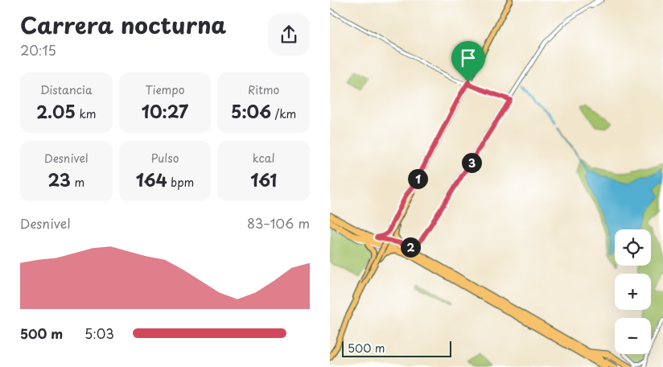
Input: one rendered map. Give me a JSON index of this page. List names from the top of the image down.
{
  "scale_bar": "500 m",
  "page": {
    "heading": ["Carrera nocturna", "20:15"],
    "stats": [
      ["Distancia", "2.05 km"],
      ["Tiempo", "10:27"],
      ["Ritmo", "5:06 /km"],
      ["Desnivel", "23 m"],
      ["Pulso", "164 bpm"],
      ["kcal", "161"]
    ],
    "pins": ["3", "1", "2"],
    "chart": ["Desnivel", "83–106 m"],
    "map_buttons": ["+", "−"],
    "list": [
      {
        "name": "500 m",
        "note": "5:03"
      }
    ],
    "scale": "500 m"
  }
}
